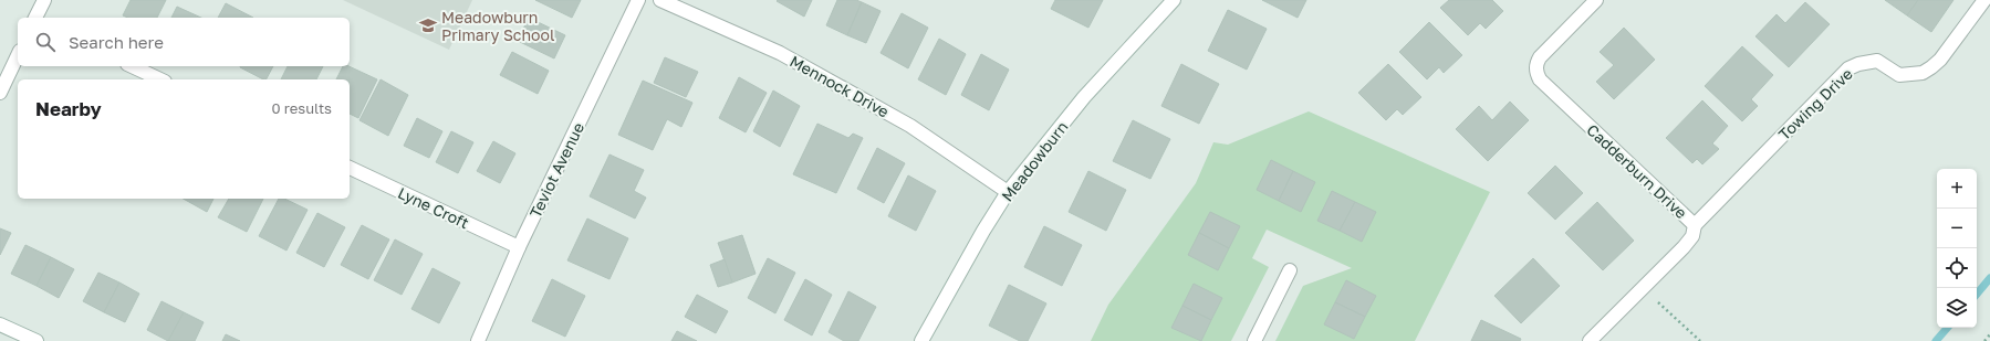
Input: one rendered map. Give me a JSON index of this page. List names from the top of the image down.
{
  "streets": {
    "street": [
      "Mennock Drive",
      "Towing Drive",
      "Meadowburn",
      "Teviot Avenue",
      "Cadderburn Drive",
      "Lyne Croft"
    ]
  },
  "crossings": [
    ["Mennock Drive", "Meadowburn"],
    ["Towing Drive", "Cadderburn Drive"],
    ["Teviot Avenue", "Lyne Croft"]
  ],
  "places": {
    "school or university": ["Meadowburn Primary School"]
  },
  "page": {
    "search": "Search here",
    "heading": ["Nearby", "0 results"],
    "map_buttons": ["+", "−"]
  }
}
